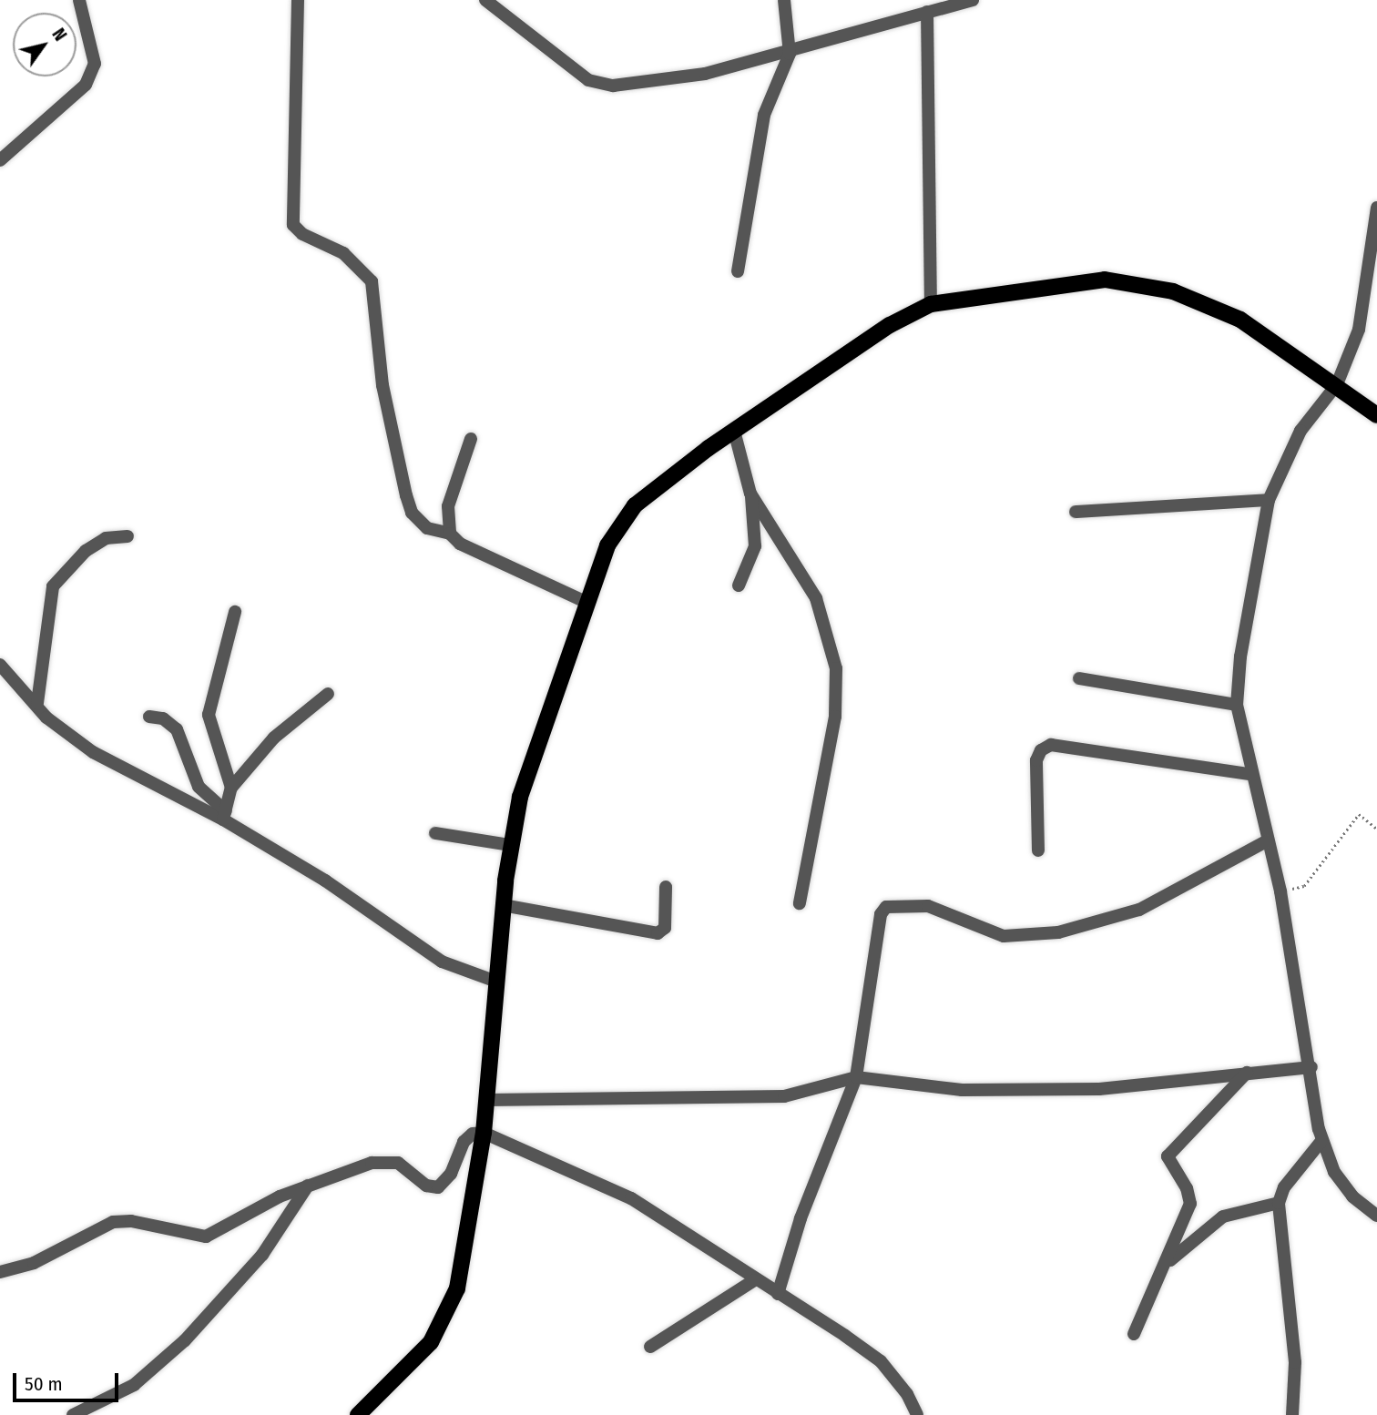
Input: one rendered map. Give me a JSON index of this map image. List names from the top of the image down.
{
  "scale_bar": "50 m",
  "north": "top right"
}
